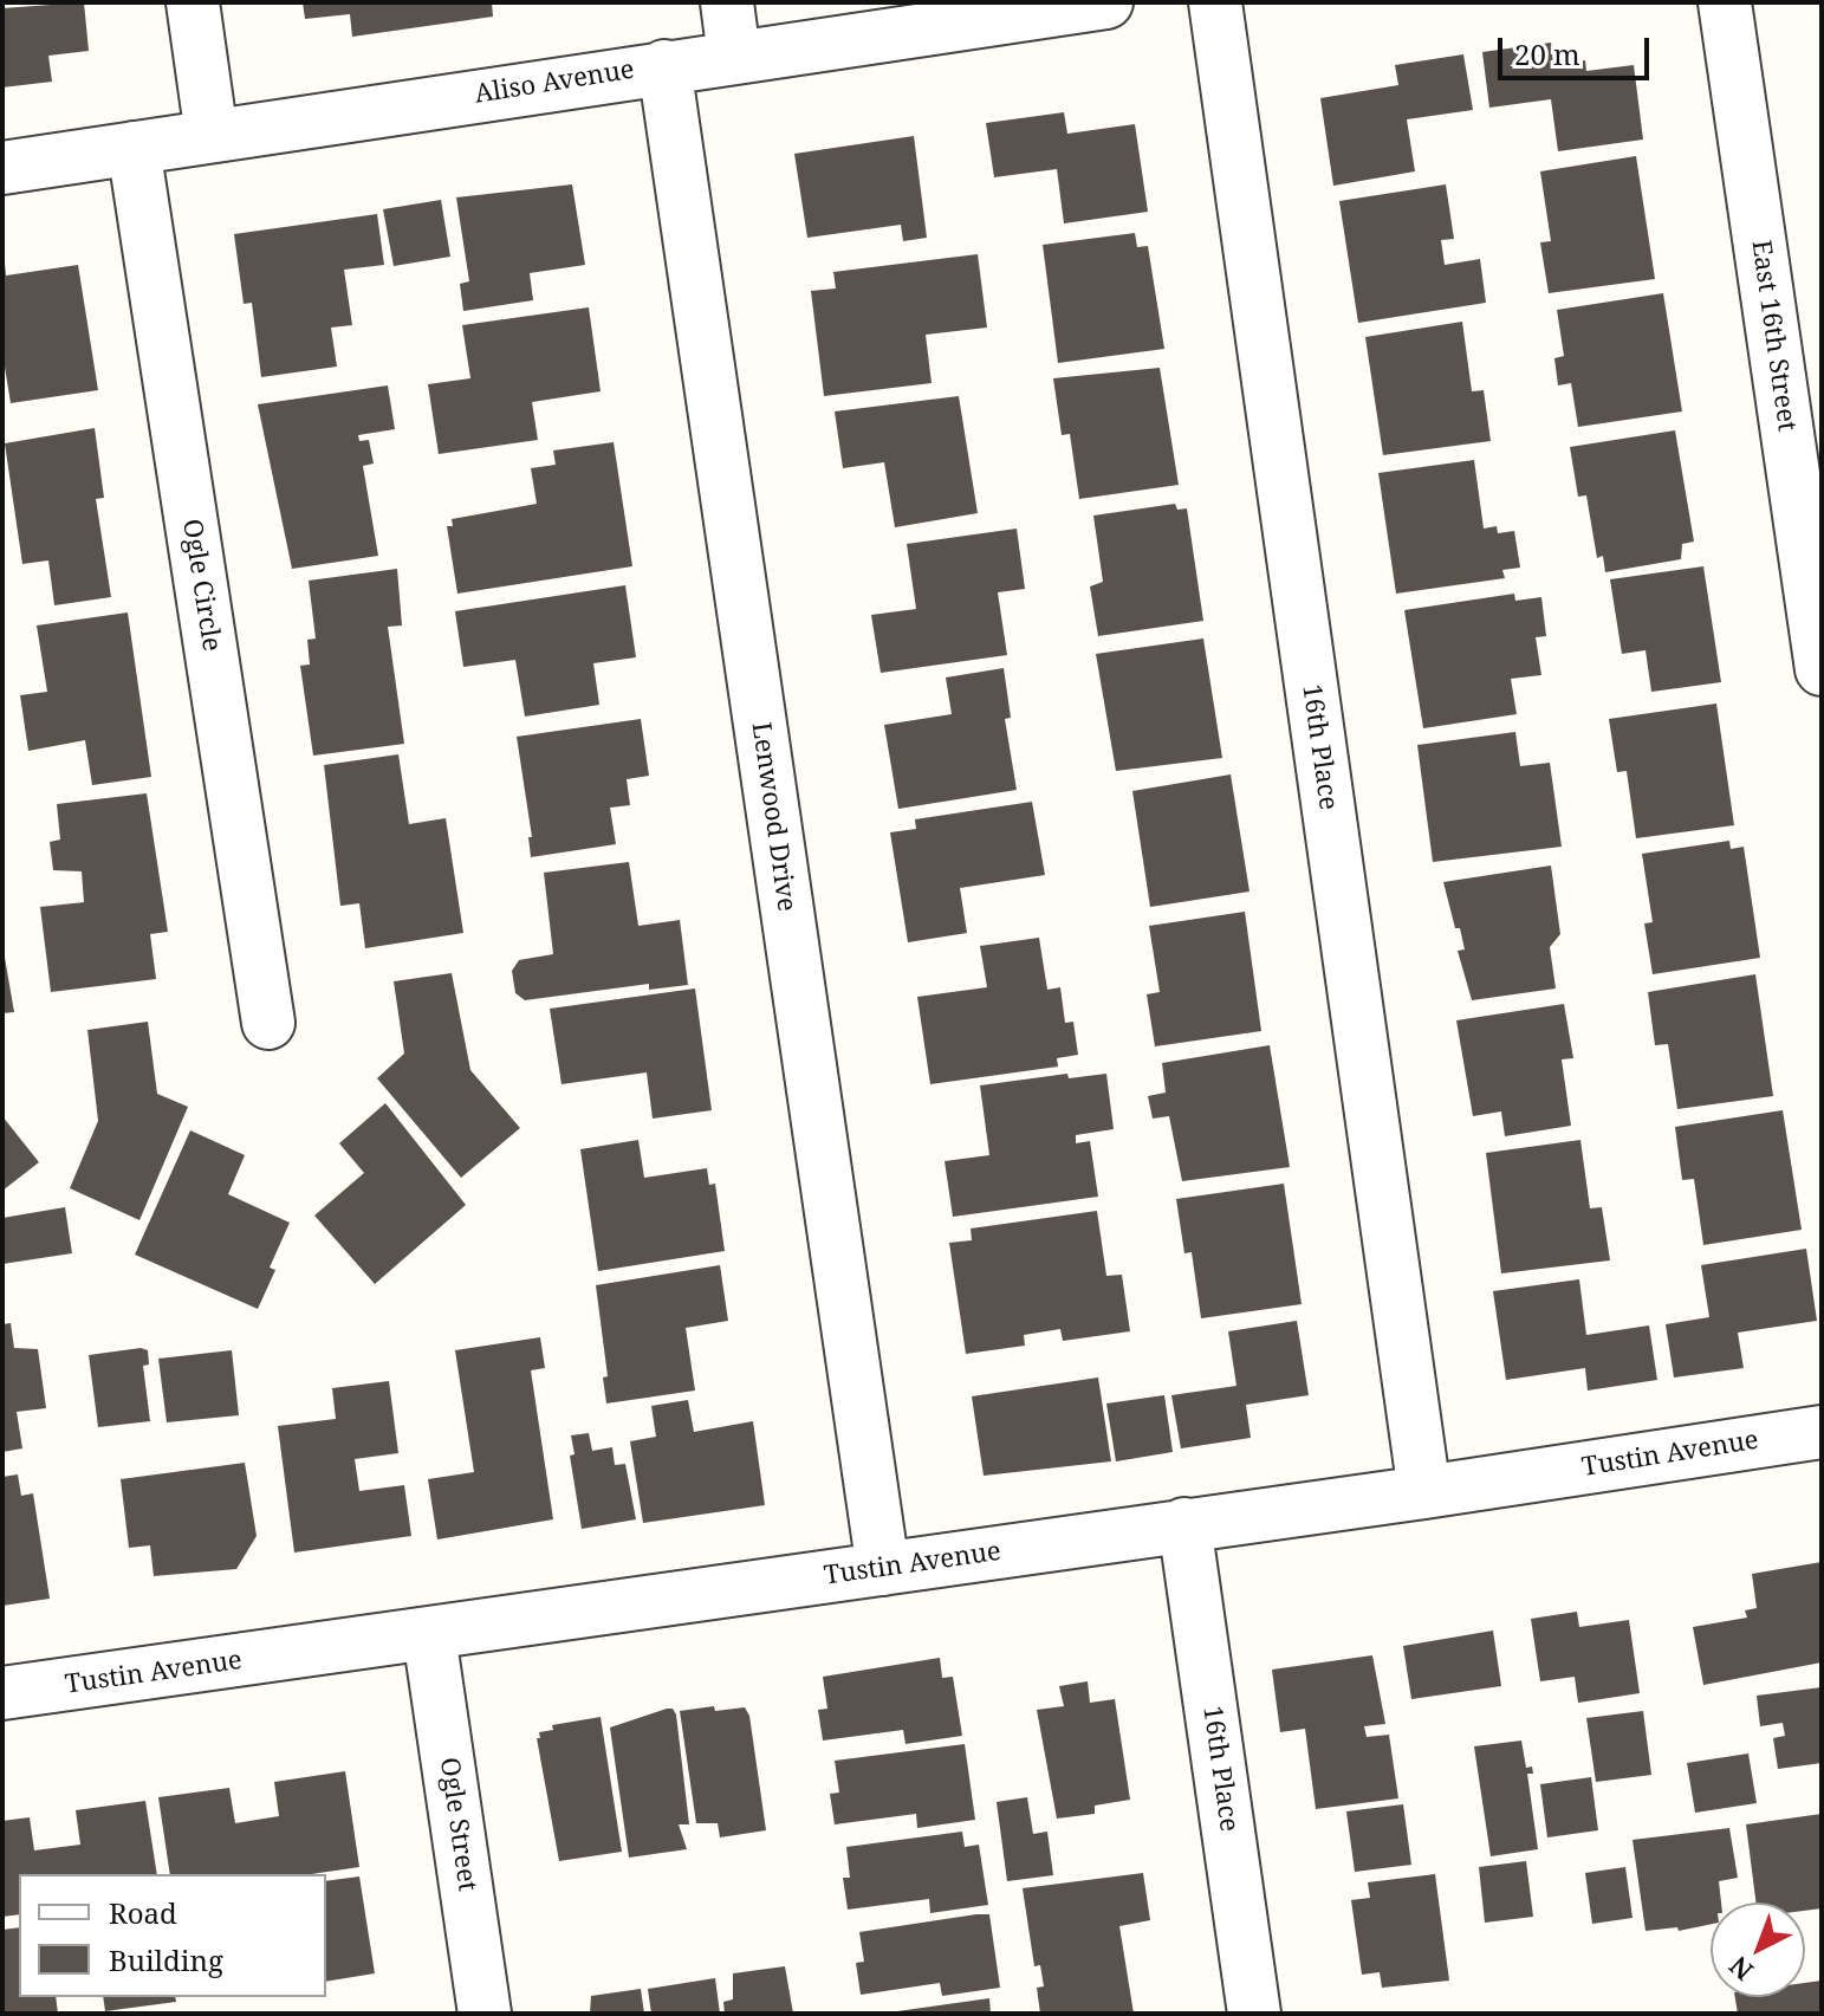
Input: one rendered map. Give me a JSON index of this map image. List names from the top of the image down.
{
  "streets": {
    "street": [
      "Aliso Avenue",
      "East 16th Street",
      "Ogle Circle",
      "16th Place",
      "Lenwood Drive",
      "Tustin Avenue",
      "Ogle Street"
    ]
  },
  "crossings": [
    ["Aliso Avenue", "Ogle Circle"],
    ["Aliso Avenue", "Lenwood Drive"],
    ["16th Place", "Tustin Avenue"],
    ["Lenwood Drive", "Tustin Avenue"],
    ["Tustin Avenue", "Ogle Street"]
  ],
  "legend": ["Road", "Building"],
  "scale_bar": "20 m",
  "north": "bottom left"
}
